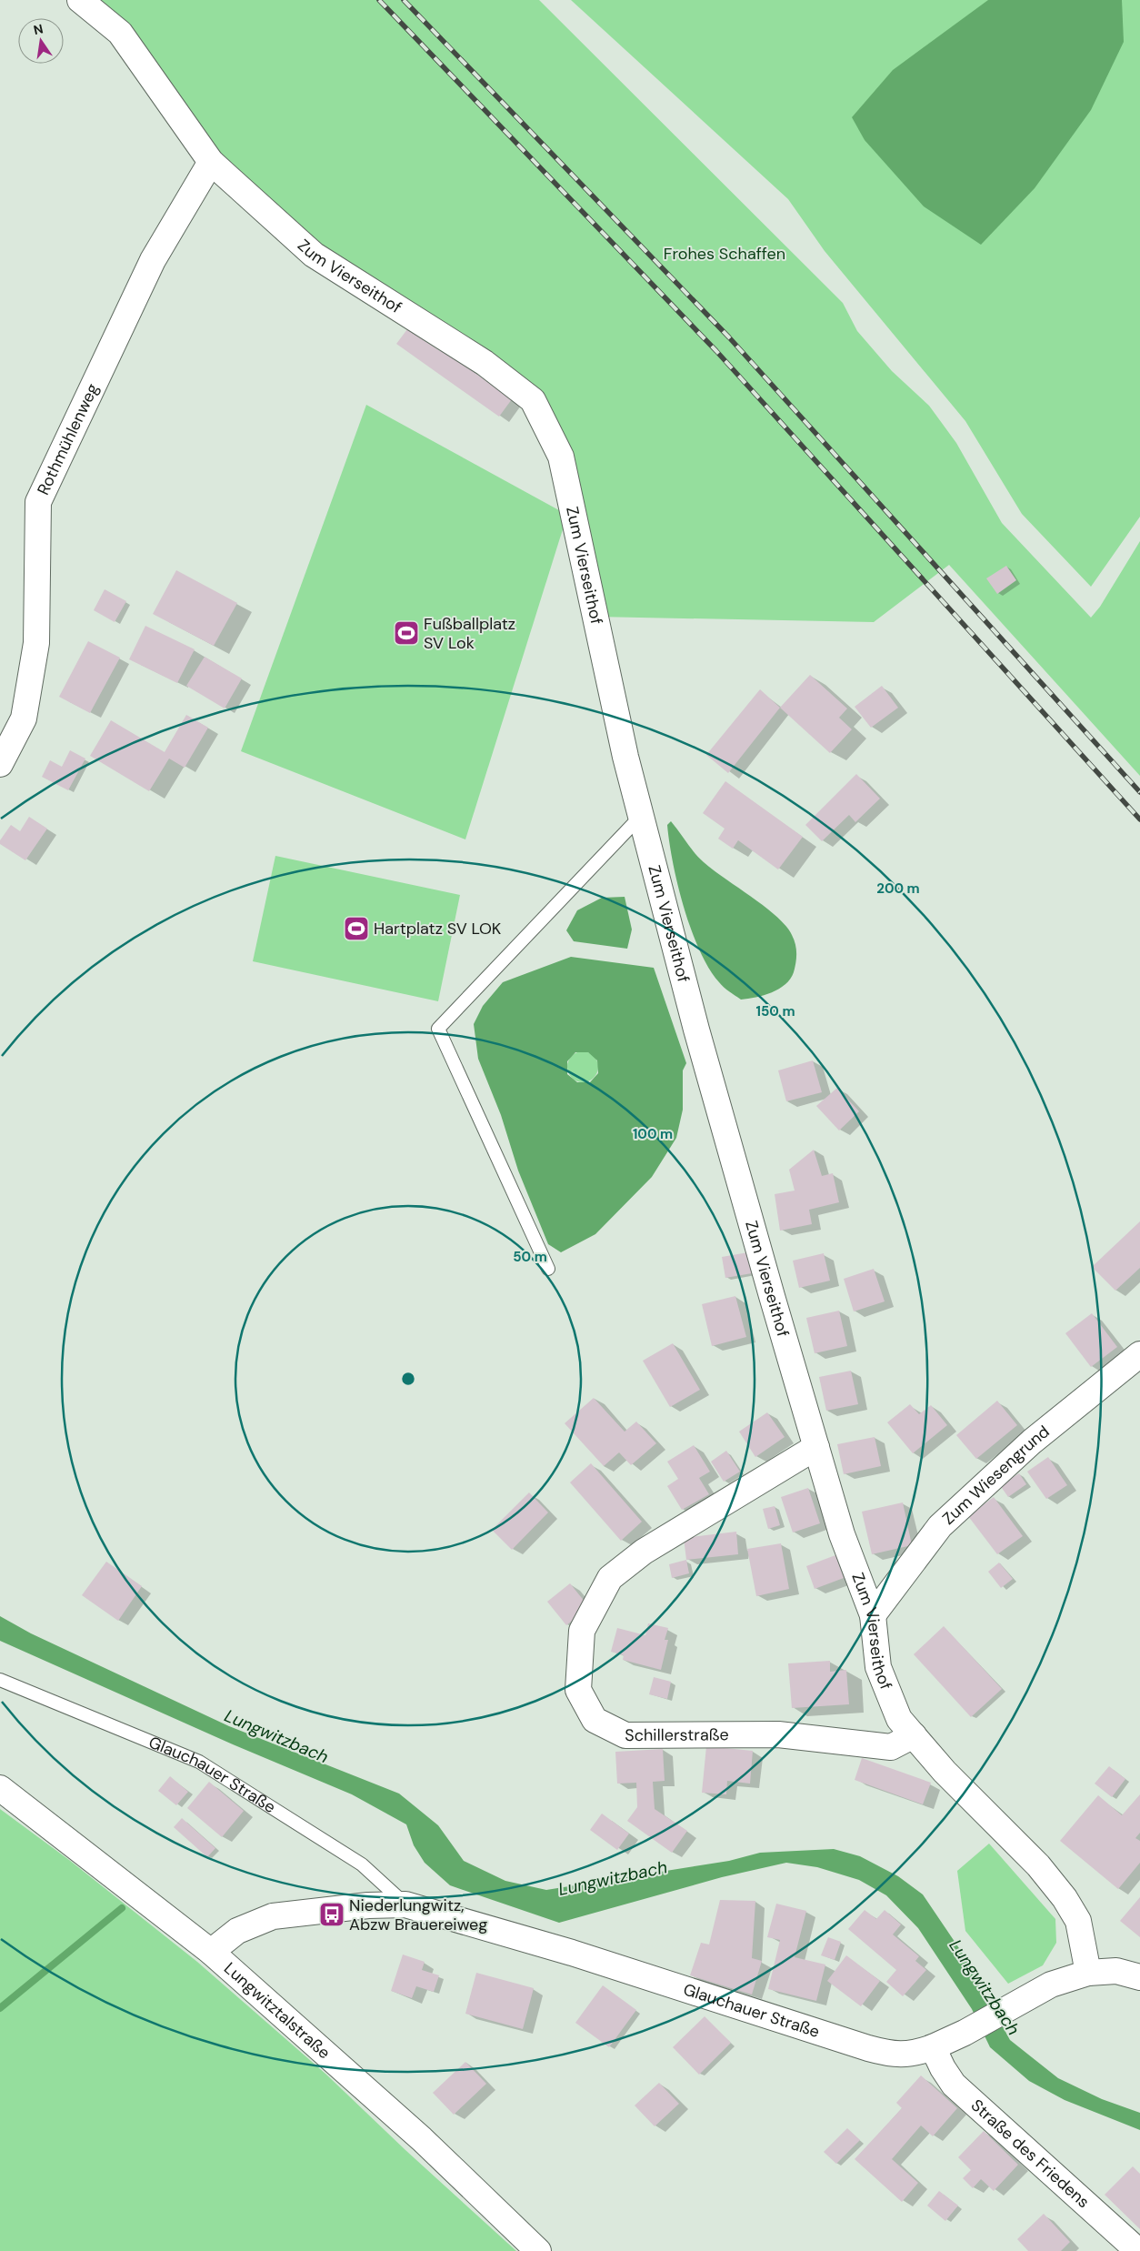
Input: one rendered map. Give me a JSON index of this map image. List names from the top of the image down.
{
  "streets": {
    "street": [
      "Zum Vierseithof",
      "Rothmühlenweg",
      "Zum Wiesengrund",
      "Schillerstraße",
      "Glauchauer Straße",
      "Lungwitztalstraße",
      "Straße des Friedens"
    ]
  },
  "crossings": [
    ["Zum Vierseithof", "Rothmühlenweg"],
    ["Zum Vierseithof", "Zum Wiesengrund"],
    ["Zum Vierseithof", "Schillerstraße"],
    ["Zum Vierseithof", "Glauchauer Straße"],
    ["Glauchauer Straße", "Lungwitztalstraße"],
    ["Glauchauer Straße", "Straße des Friedens"]
  ],
  "water": ["Lungwitzbach"],
  "parks": ["Frohes Schaffen"],
  "places": {
    "sports": ["Fußballplatz SV Lok", "Hartplatz SV LOK"],
    "bus stop": ["Niederlungwitz, Abzw Brauereiweg"]
  },
  "north": "top",
  "rings": [
    "200 m",
    "150 m",
    "100 m",
    "50 m"
  ]
}
